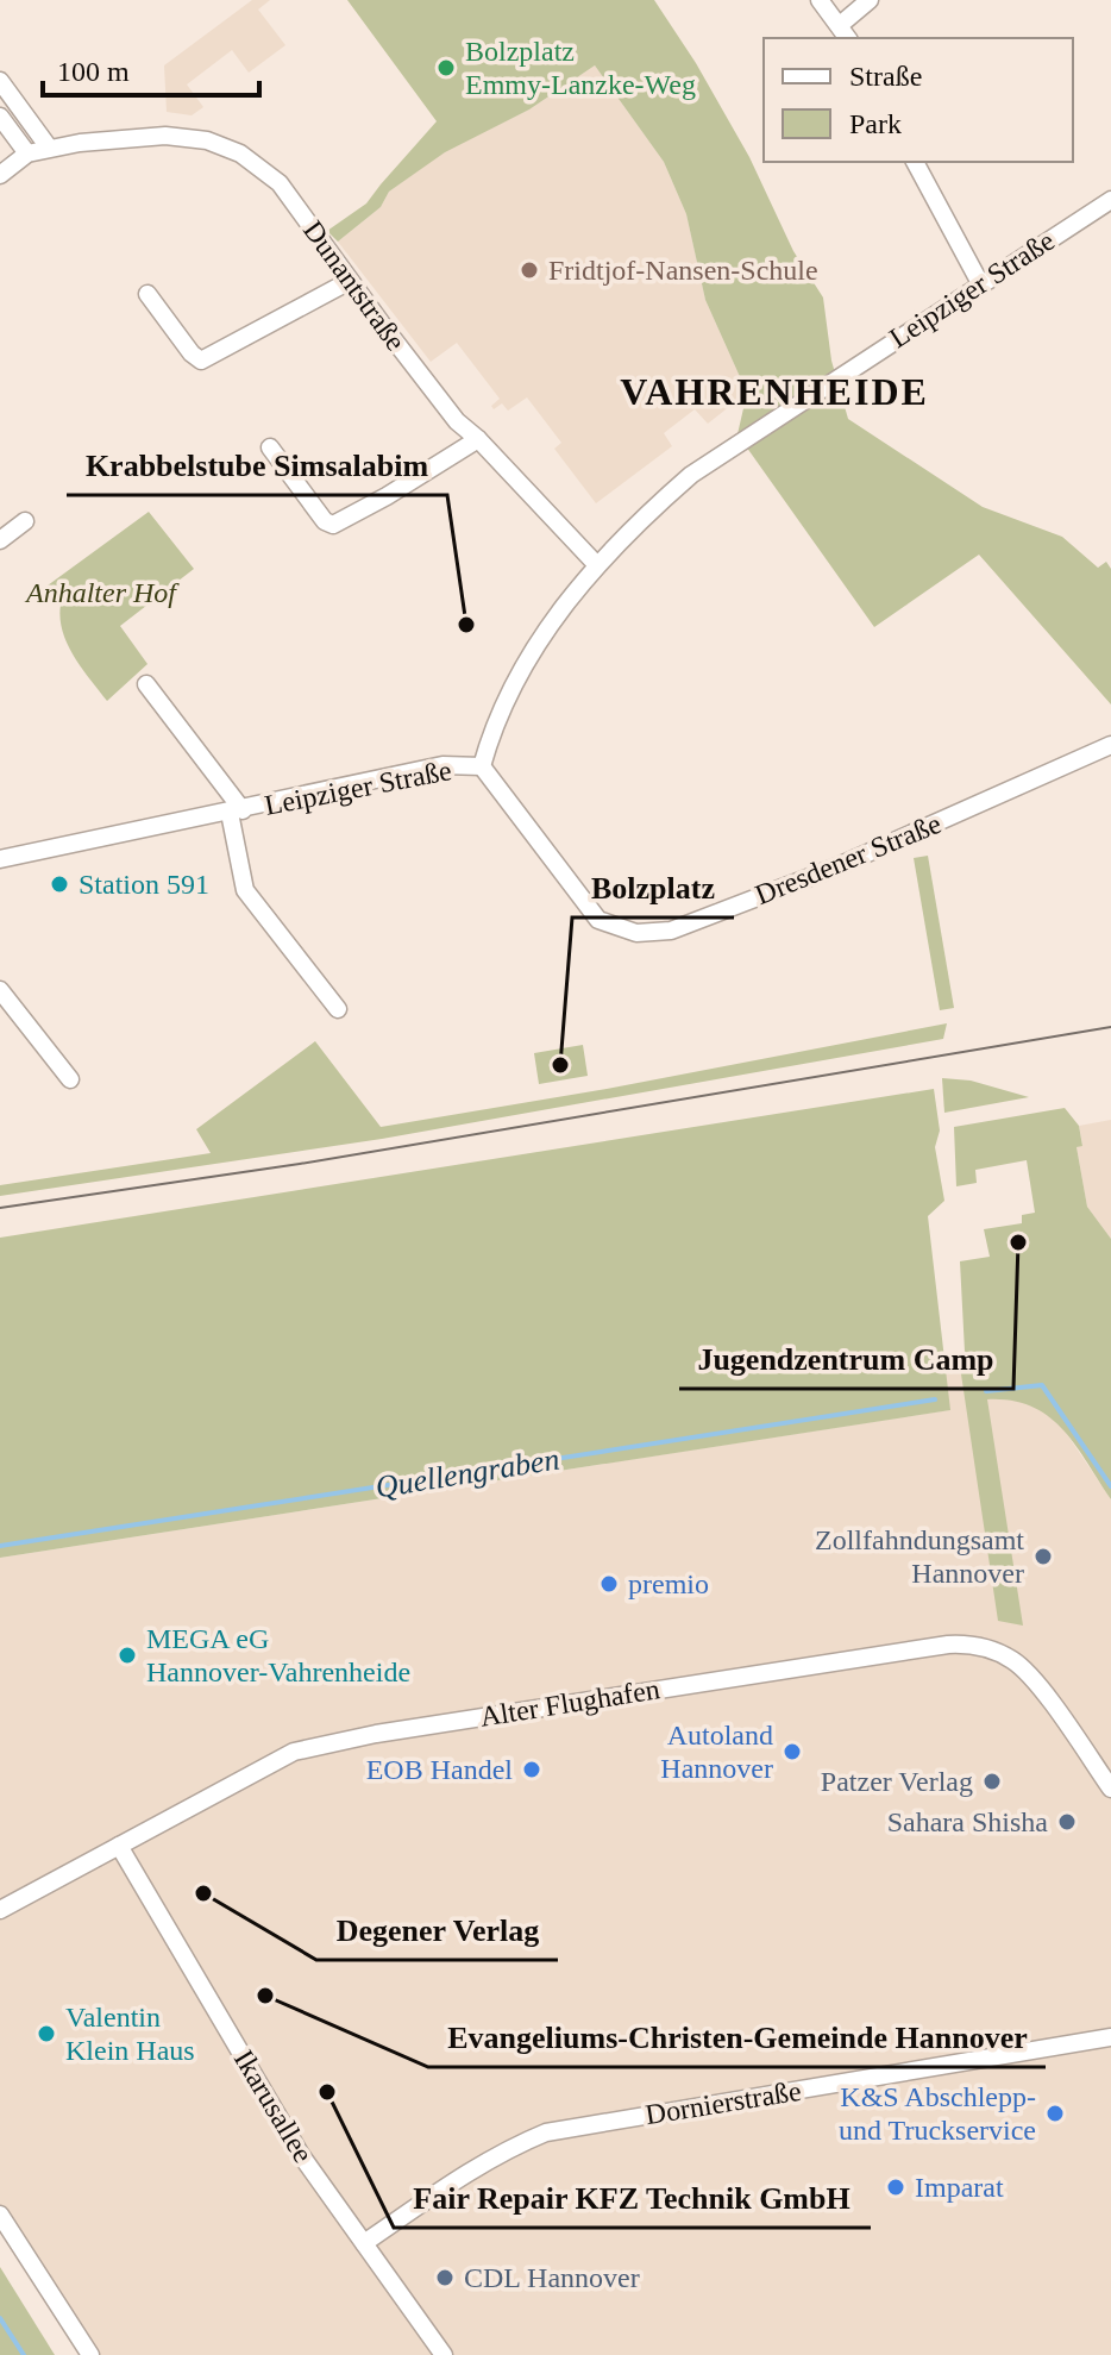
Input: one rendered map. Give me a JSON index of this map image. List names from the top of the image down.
{
  "streets": {
    "street": [
      "Dunantstraße",
      "Leipziger Straße",
      "Dresdener Straße",
      "Alter Flughafen",
      "Dornierstraße",
      "Ikarusallee"
    ]
  },
  "crossings": [
    ["Dunantstraße", "Leipziger Straße"],
    ["Leipziger Straße", "Dresdener Straße"],
    ["Alter Flughafen", "Ikarusallee"],
    ["Dornierstraße", "Ikarusallee"]
  ],
  "districts": ["VAHRENHEIDE"],
  "water": ["Quellengraben"],
  "parks": ["Anhalter Hof"],
  "places": [
    "Bolzplatz Emmy-Lanzke-Weg",
    "Fridtjof-Nansen-Schule",
    "Krabbelstube Simsalabim",
    "Station 591",
    "Bolzplatz",
    "Jugendzentrum Camp",
    "Zollfahndungsamt Hannover",
    "premio",
    "MEGA eG Hannover-Vahrenheide",
    "Autoland Hannover",
    "EOB Handel",
    "Patzer Verlag",
    "Sahara Shisha",
    "Degener Verlag",
    "Evangeliums-Christen-Gemeinde Hannover",
    "Valentin Klein Haus",
    "Fair Repair KFZ Technik GmbH",
    "K&S Abschlepp- und Truckservice",
    "Imparat",
    "CDL Hannover"
  ],
  "legend": ["Straße", "Park"],
  "scale_bar": "100 m"
}
